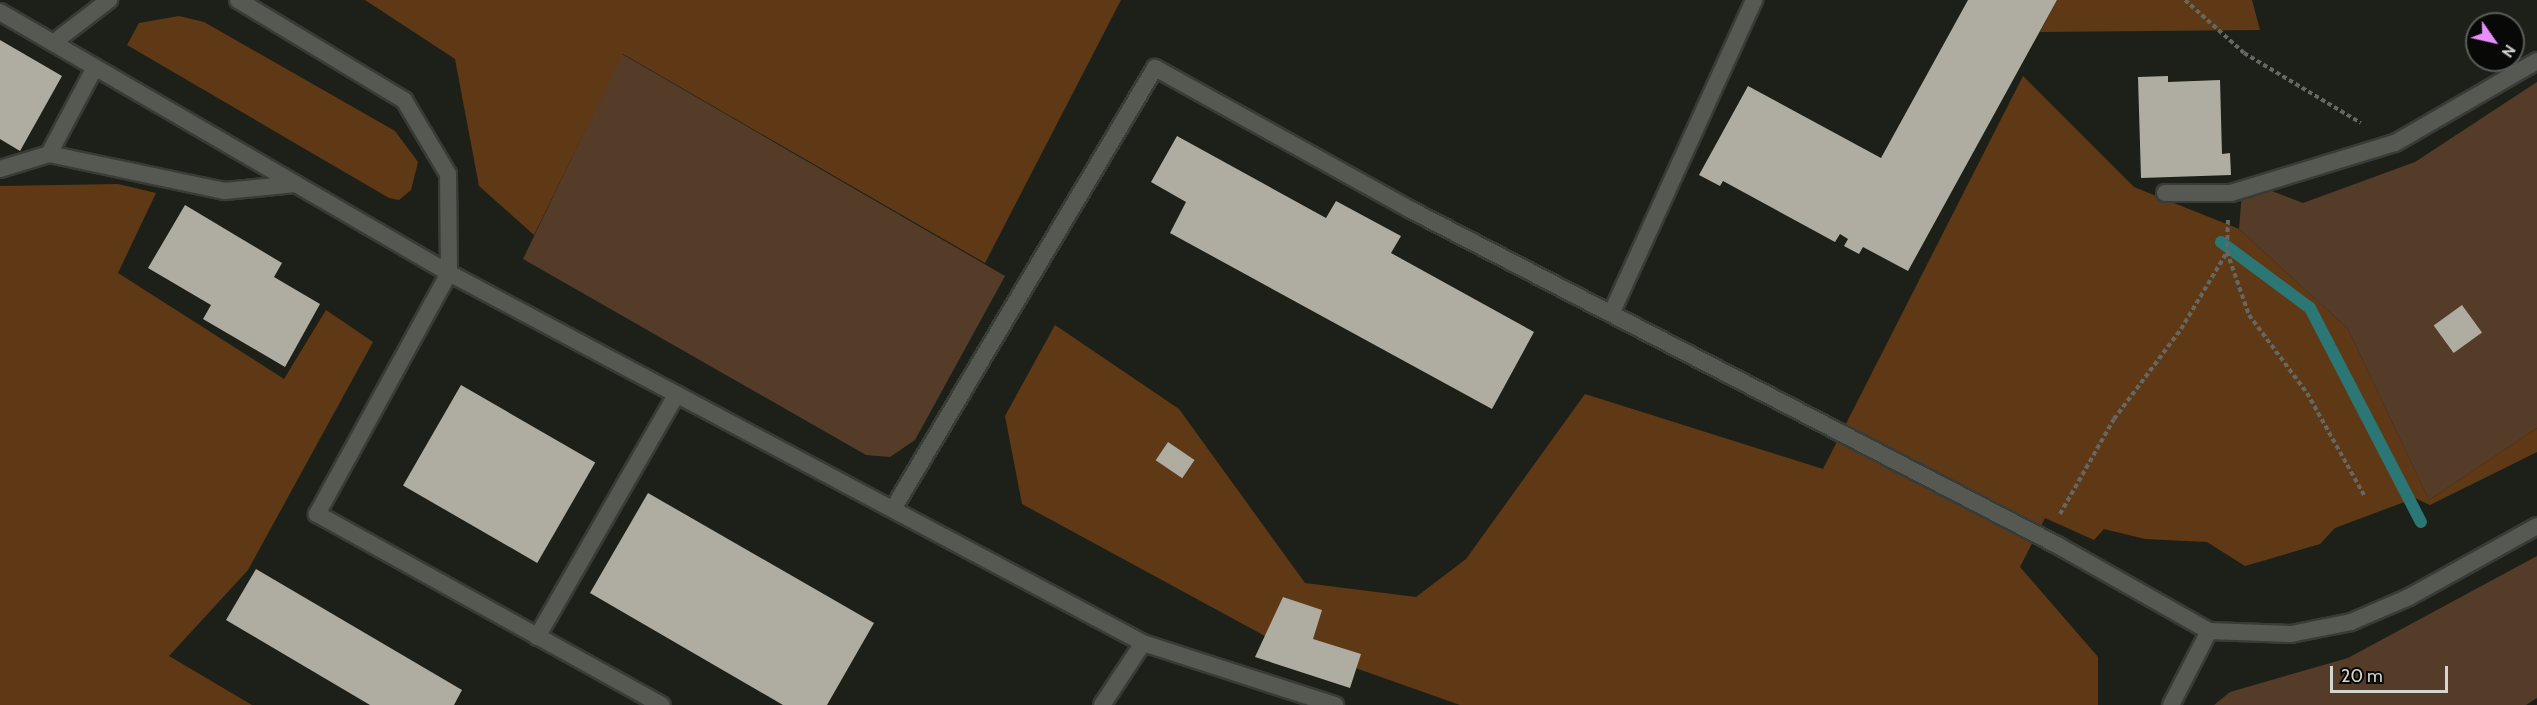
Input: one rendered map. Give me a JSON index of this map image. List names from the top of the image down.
{
  "scale_bar": "20 m",
  "north": "bottom right"
}
